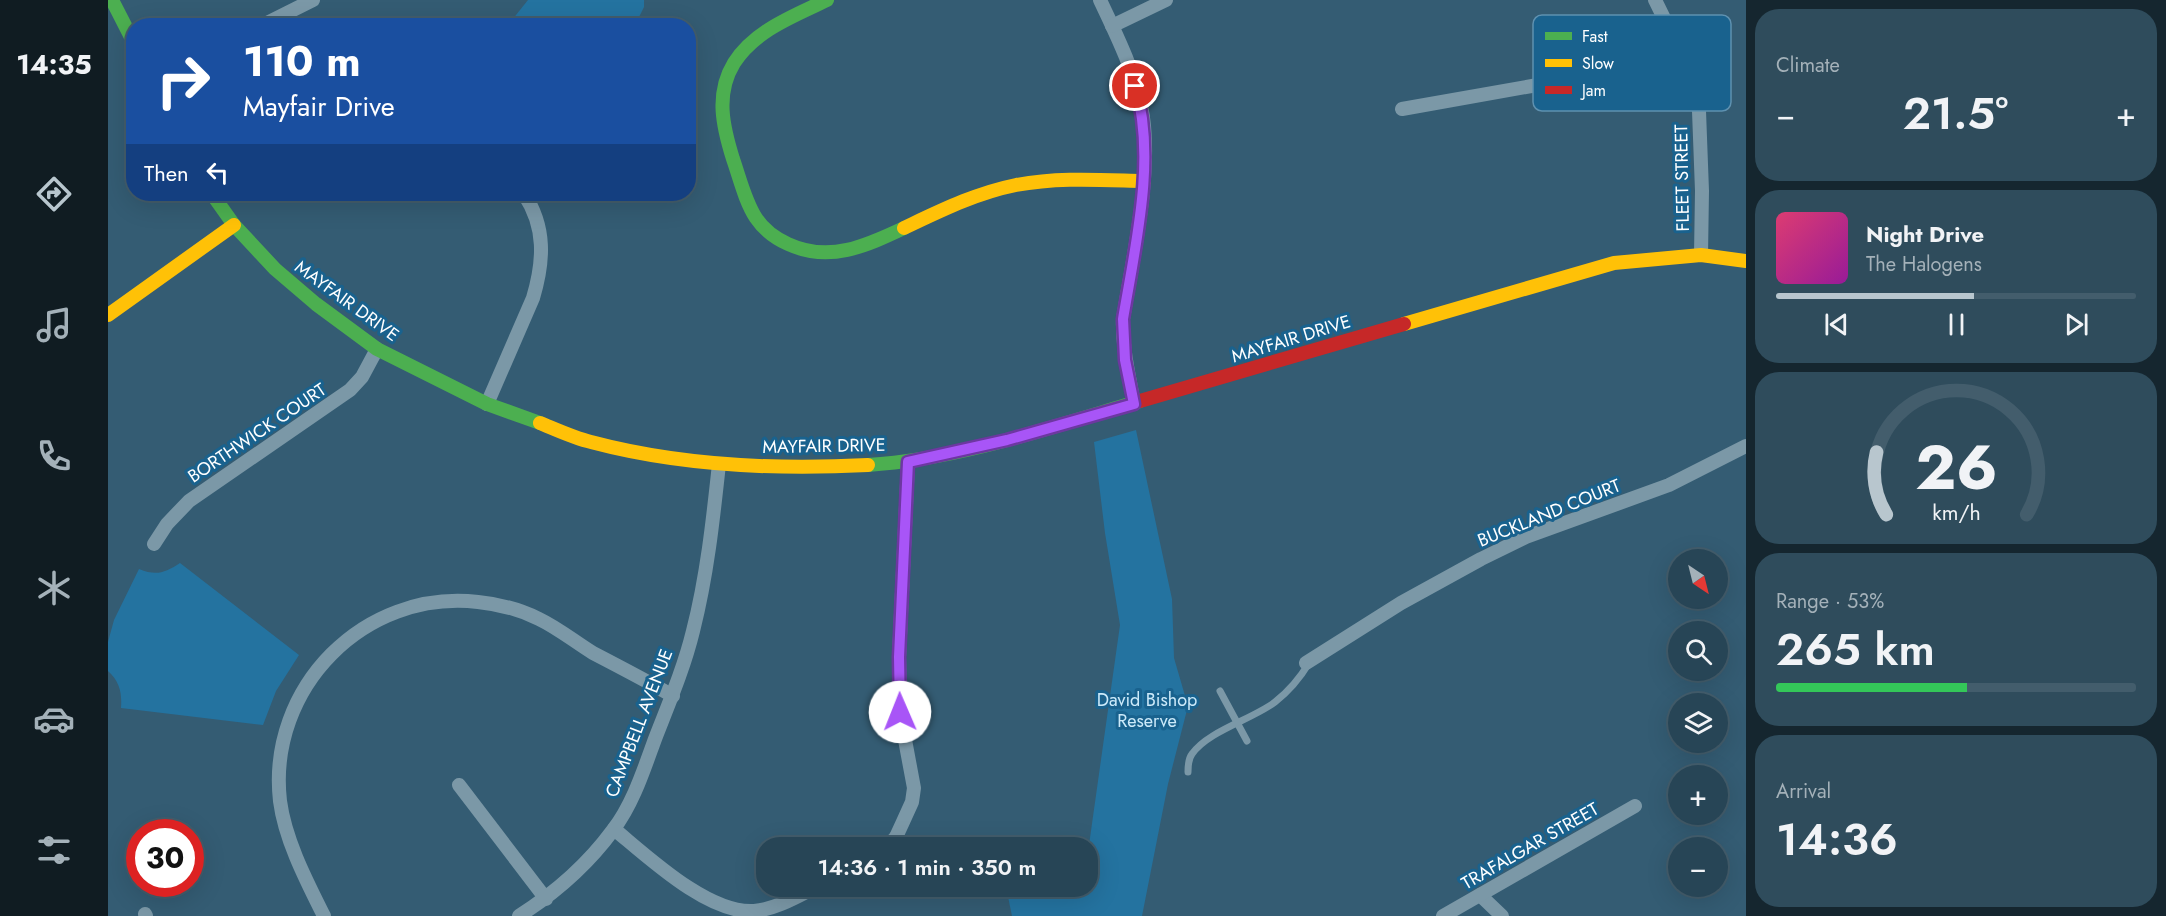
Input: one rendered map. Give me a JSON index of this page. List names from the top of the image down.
{
  "streets": {
    "street": [
      "FLEET STREET",
      "MAYFAIR DRIVE",
      "BORTHWICK COURT",
      "BUCKLAND COURT",
      "CAMPBELL AVENUE",
      "TRAFALGAR STREET"
    ]
  },
  "crossings": [
    ["FLEET STREET", "MAYFAIR DRIVE"],
    ["MAYFAIR DRIVE", "BORTHWICK COURT"],
    ["MAYFAIR DRIVE", "CAMPBELL AVENUE"]
  ],
  "parks": ["David Bishop Reserve"],
  "legend": ["Fast", "Slow", "Jam"],
  "north": "bottom right",
  "page": {
    "tabs": "14:35",
    "tile": [
      "Climate",
      ["Range · 53%", "265 km"],
      ["Arrival", "14:36"]
    ],
    "turn": ["110 m", "Mayfair Drive"],
    "heat": ["−", "21.5°", "+"],
    "then": "Then",
    "song": ["Night Drive", "The Halogens"],
    "map_buttons": ["+", "−"],
    "limit": "30",
    "trip": "14:36 · 1 min · 350 m",
    "gauge": ["26", "km/h"]
  }
}
